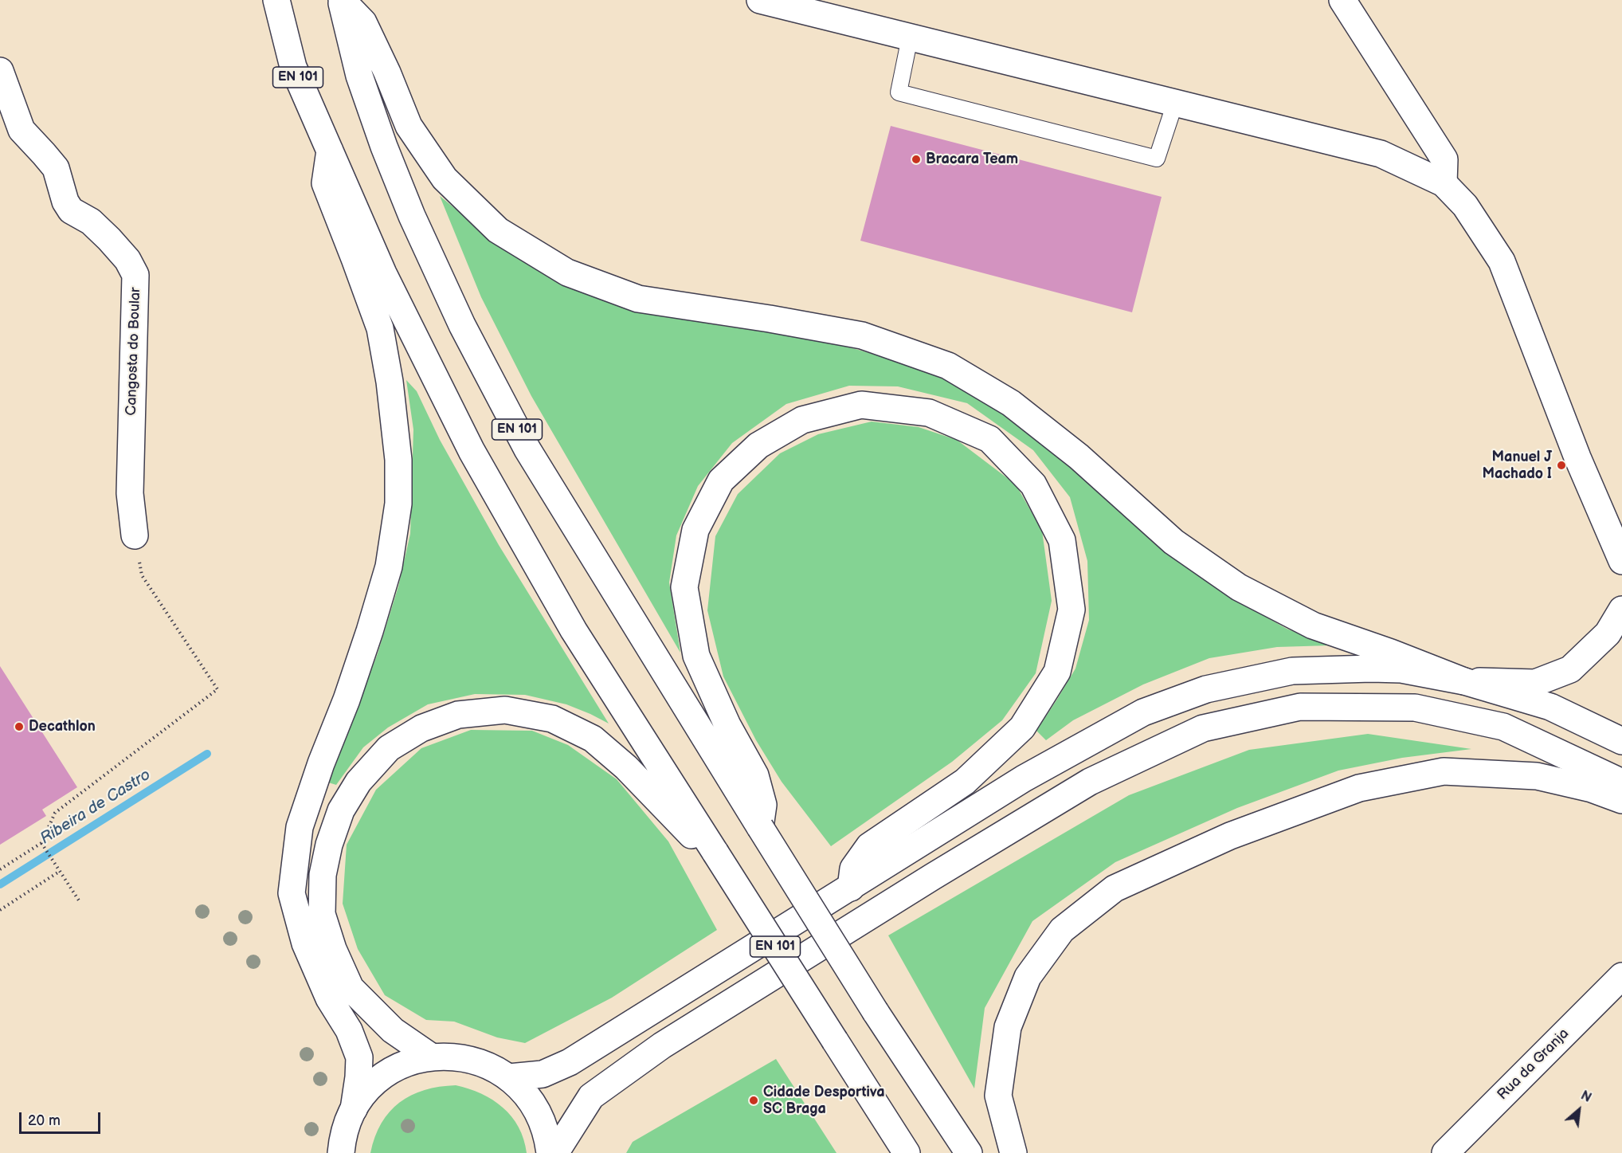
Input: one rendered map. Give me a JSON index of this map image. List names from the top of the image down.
{
  "streets": {
    "main road": ["EN 101", "Cangosta do Boular", "Rua da Granja"]
  },
  "water": ["Ribeira de Castro"],
  "places": [
    "Bracara Team",
    "Manuel J Machado I",
    "Decathlon",
    "Cidade Desportiva SC Braga"
  ],
  "scale_bar": "20 m",
  "north": "top right"
}
